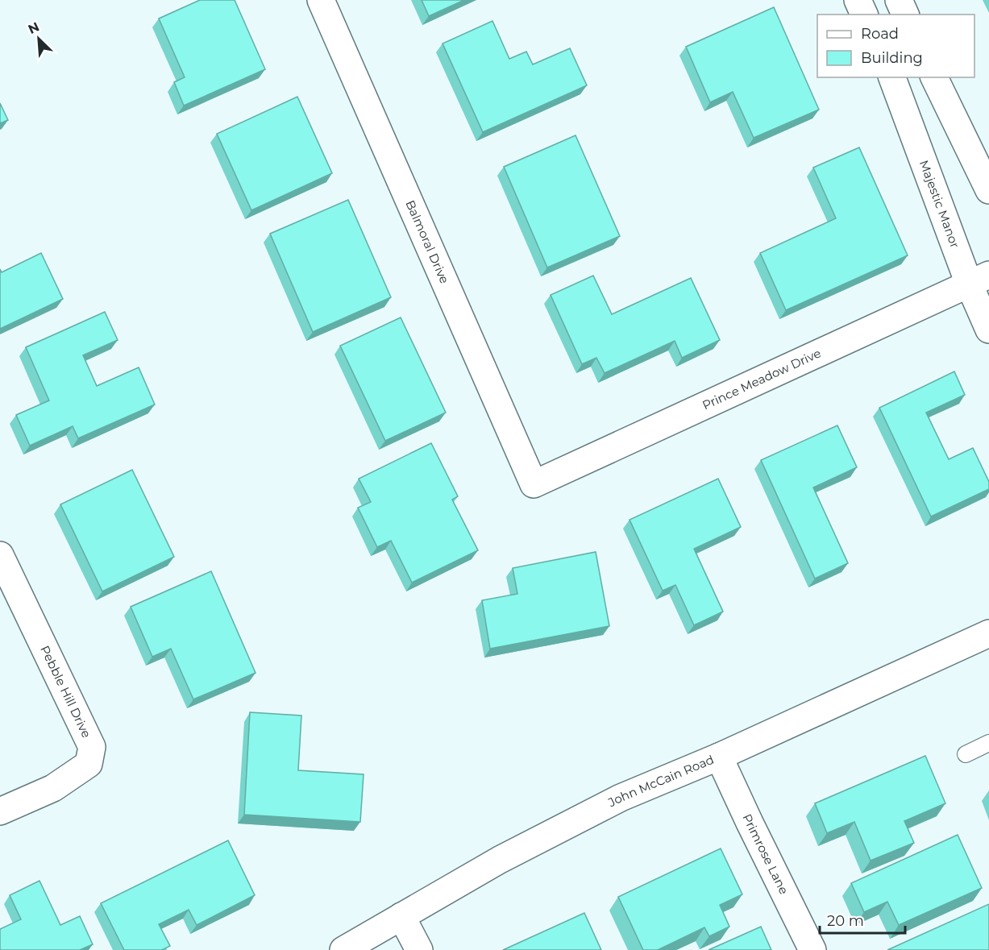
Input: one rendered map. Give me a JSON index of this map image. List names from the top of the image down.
{
  "streets": {
    "street": [
      "Majestic Manor",
      "Balmoral Drive",
      "Prince Meadow Drive",
      "Pebble Hill Drive",
      "John McCain Road",
      "Primrose Lane"
    ]
  },
  "crossings": [
    ["Majestic Manor", "Prince Meadow Drive"],
    ["Balmoral Drive", "Prince Meadow Drive"],
    ["John McCain Road", "Primrose Lane"]
  ],
  "legend": ["Road", "Building"],
  "scale_bar": "20 m",
  "north": "top left"
}
